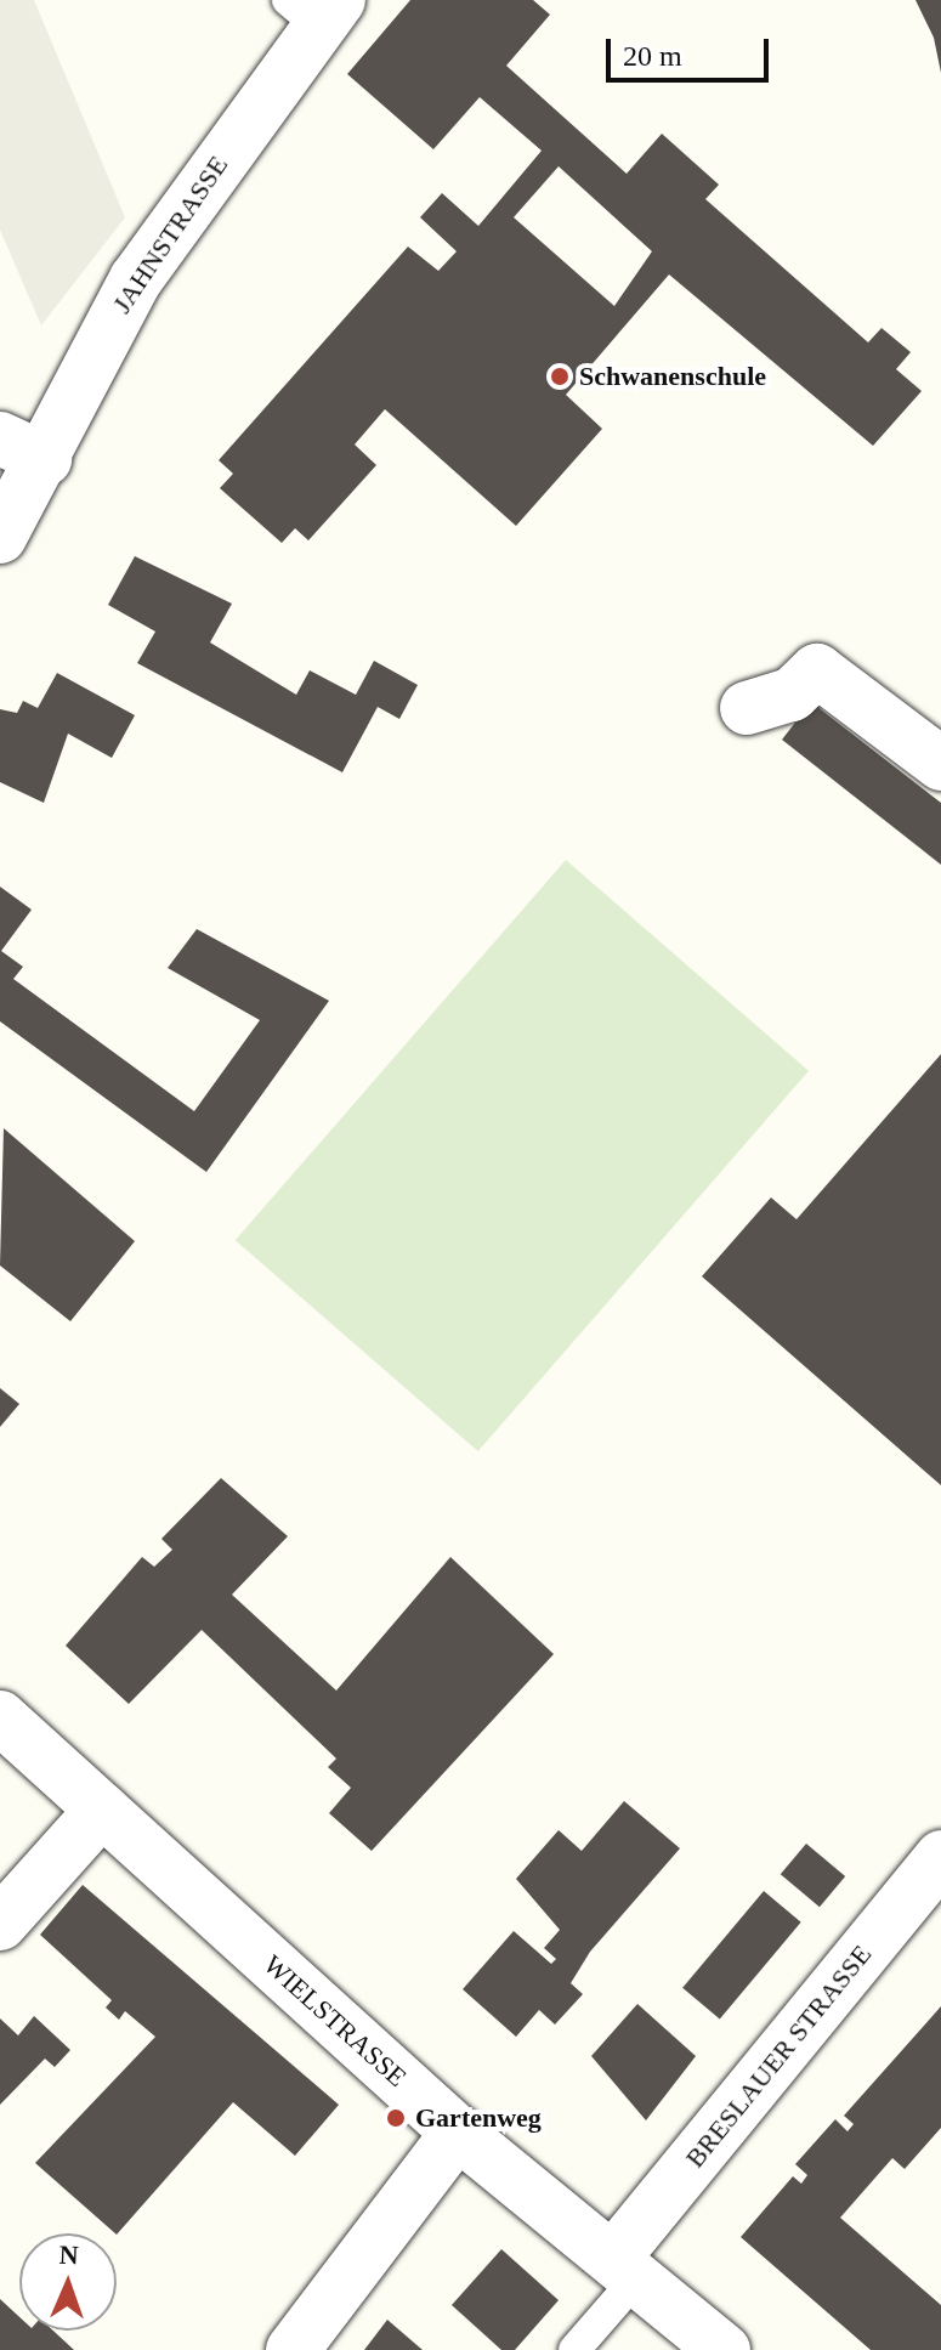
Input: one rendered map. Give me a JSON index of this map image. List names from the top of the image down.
{
  "streets": {
    "street": ["JAHNSTRASSE", "WIELSTRASSE", "BRESLAUER STRASSE"]
  },
  "crossings": [
    ["WIELSTRASSE", "BRESLAUER STRASSE"]
  ],
  "places": ["Schwanenschule", "Gartenweg"],
  "scale_bar": "20 m",
  "north": "top"
}
